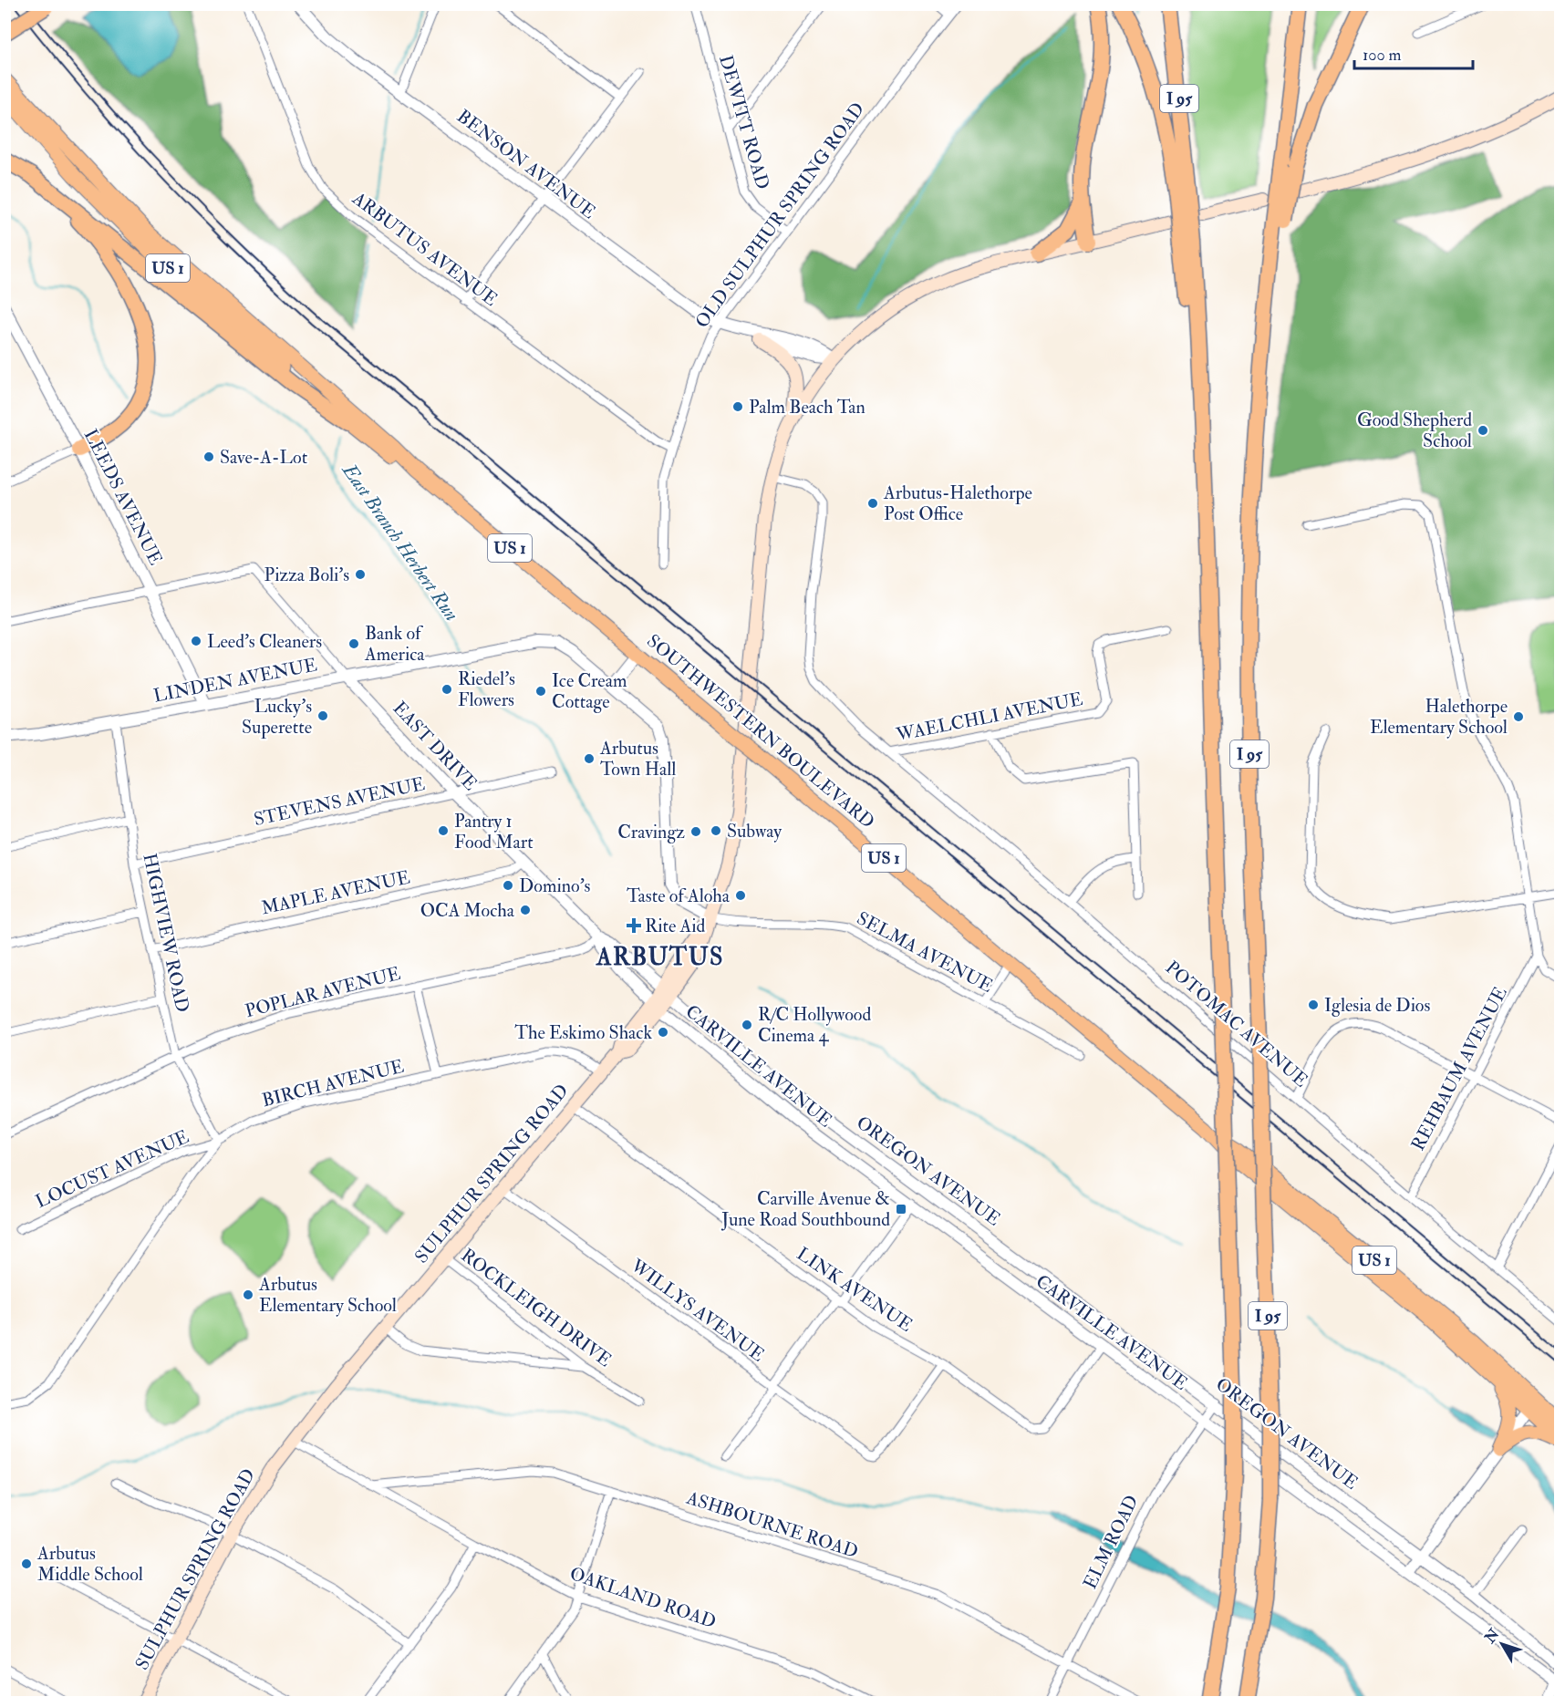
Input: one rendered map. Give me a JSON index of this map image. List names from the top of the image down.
{
  "streets": {
    "highway": ["I 95"],
    "main road": ["US 1", "SOUTHWESTERN BOULEVARD", "SULPHUR SPRING ROAD"],
    "street": [
      "DEWITT ROAD",
      "BENSON AVENUE",
      "OLD SULPHUR SPRING ROAD",
      "ARBUTUS AVENUE",
      "LEEDS AVENUE",
      "LINDEN AVENUE",
      "WAELCHLI AVENUE",
      "EAST DRIVE",
      "STEVENS AVENUE",
      "MAPLE AVENUE",
      "HIGHVIEW ROAD",
      "SELMA AVENUE",
      "POPLAR AVENUE",
      "POTOMAC AVENUE",
      "CARVILLE AVENUE",
      "REHBAUM AVENUE",
      "BIRCH AVENUE",
      "LOCUST AVENUE",
      "OREGON AVENUE",
      "LINK AVENUE",
      "ROCKLEIGH DRIVE",
      "WILLYS AVENUE",
      "ASHBOURNE ROAD",
      "ELM ROAD",
      "OAKLAND ROAD"
    ]
  },
  "crossings": [
    ["DEWITT ROAD", "OLD SULPHUR SPRING ROAD"],
    ["BENSON AVENUE", "OLD SULPHUR SPRING ROAD"],
    ["BENSON AVENUE", "SULPHUR SPRING ROAD"],
    ["OLD SULPHUR SPRING ROAD", "ARBUTUS AVENUE"],
    ["LEEDS AVENUE", "LINDEN AVENUE"],
    ["LEEDS AVENUE", "EAST DRIVE"],
    ["LINDEN AVENUE", "EAST DRIVE"],
    ["LINDEN AVENUE", "HIGHVIEW ROAD"],
    ["WAELCHLI AVENUE", "POTOMAC AVENUE"],
    ["WAELCHLI AVENUE", "SULPHUR SPRING ROAD"],
    ["EAST DRIVE", "STEVENS AVENUE"],
    ["EAST DRIVE", "MAPLE AVENUE"],
    ["EAST DRIVE", "POPLAR AVENUE"],
    ["EAST DRIVE", "CARVILLE AVENUE"],
    ["EAST DRIVE", "OREGON AVENUE"],
    ["EAST DRIVE", "SULPHUR SPRING ROAD"],
    ["STEVENS AVENUE", "HIGHVIEW ROAD"],
    ["MAPLE AVENUE", "HIGHVIEW ROAD"],
    ["HIGHVIEW ROAD", "POPLAR AVENUE"],
    ["HIGHVIEW ROAD", "BIRCH AVENUE"],
    ["HIGHVIEW ROAD", "LOCUST AVENUE"],
    ["SELMA AVENUE", "SULPHUR SPRING ROAD"],
    ["POTOMAC AVENUE", "REHBAUM AVENUE"],
    ["CARVILLE AVENUE", "SULPHUR SPRING ROAD"],
    ["CARVILLE AVENUE", "LINK AVENUE"],
    ["CARVILLE AVENUE", "ELM ROAD"],
    ["BIRCH AVENUE", "LOCUST AVENUE"],
    ["BIRCH AVENUE", "SULPHUR SPRING ROAD"],
    ["OREGON AVENUE", "SULPHUR SPRING ROAD"],
    ["OREGON AVENUE", "ELM ROAD"],
    ["SULPHUR SPRING ROAD", "LINK AVENUE"],
    ["SULPHUR SPRING ROAD", "ROCKLEIGH DRIVE"],
    ["SULPHUR SPRING ROAD", "WILLYS AVENUE"],
    ["SULPHUR SPRING ROAD", "OAKLAND ROAD"],
    ["LINK AVENUE", "WILLYS AVENUE"],
    ["ASHBOURNE ROAD", "ELM ROAD"],
    ["ASHBOURNE ROAD", "OAKLAND ROAD"]
  ],
  "districts": ["ARBUTUS"],
  "water": ["East Branch Herbert Run"],
  "places": {
    "other": [
      "Palm Beach Tan",
      "Good Shepherd School",
      "Save-A-Lot",
      "Arbutus-Halethorpe Post Office",
      "Pizza Boli's",
      "Leed's Cleaners",
      "Bank of America",
      "Riedel's Flowers",
      "Ice Cream Cottage",
      "Lucky's Superette",
      "Halethorpe Elementary School",
      "Arbutus Town Hall",
      "Pantry 1 Food Mart",
      "Subway",
      "Cravingz",
      "Domino's",
      "Taste of Aloha",
      "OCA Mocha",
      "Iglesia de Dios",
      "R/C Hollywood Cinema 4",
      "The Eskimo Shack",
      "Arbutus Elementary School",
      "Arbutus Middle School"
    ],
    "health": ["Rite Aid"],
    "transit": ["Carville Avenue & June Road Southbound"]
  },
  "scale_bar": "100 m",
  "north": "top left"
}
